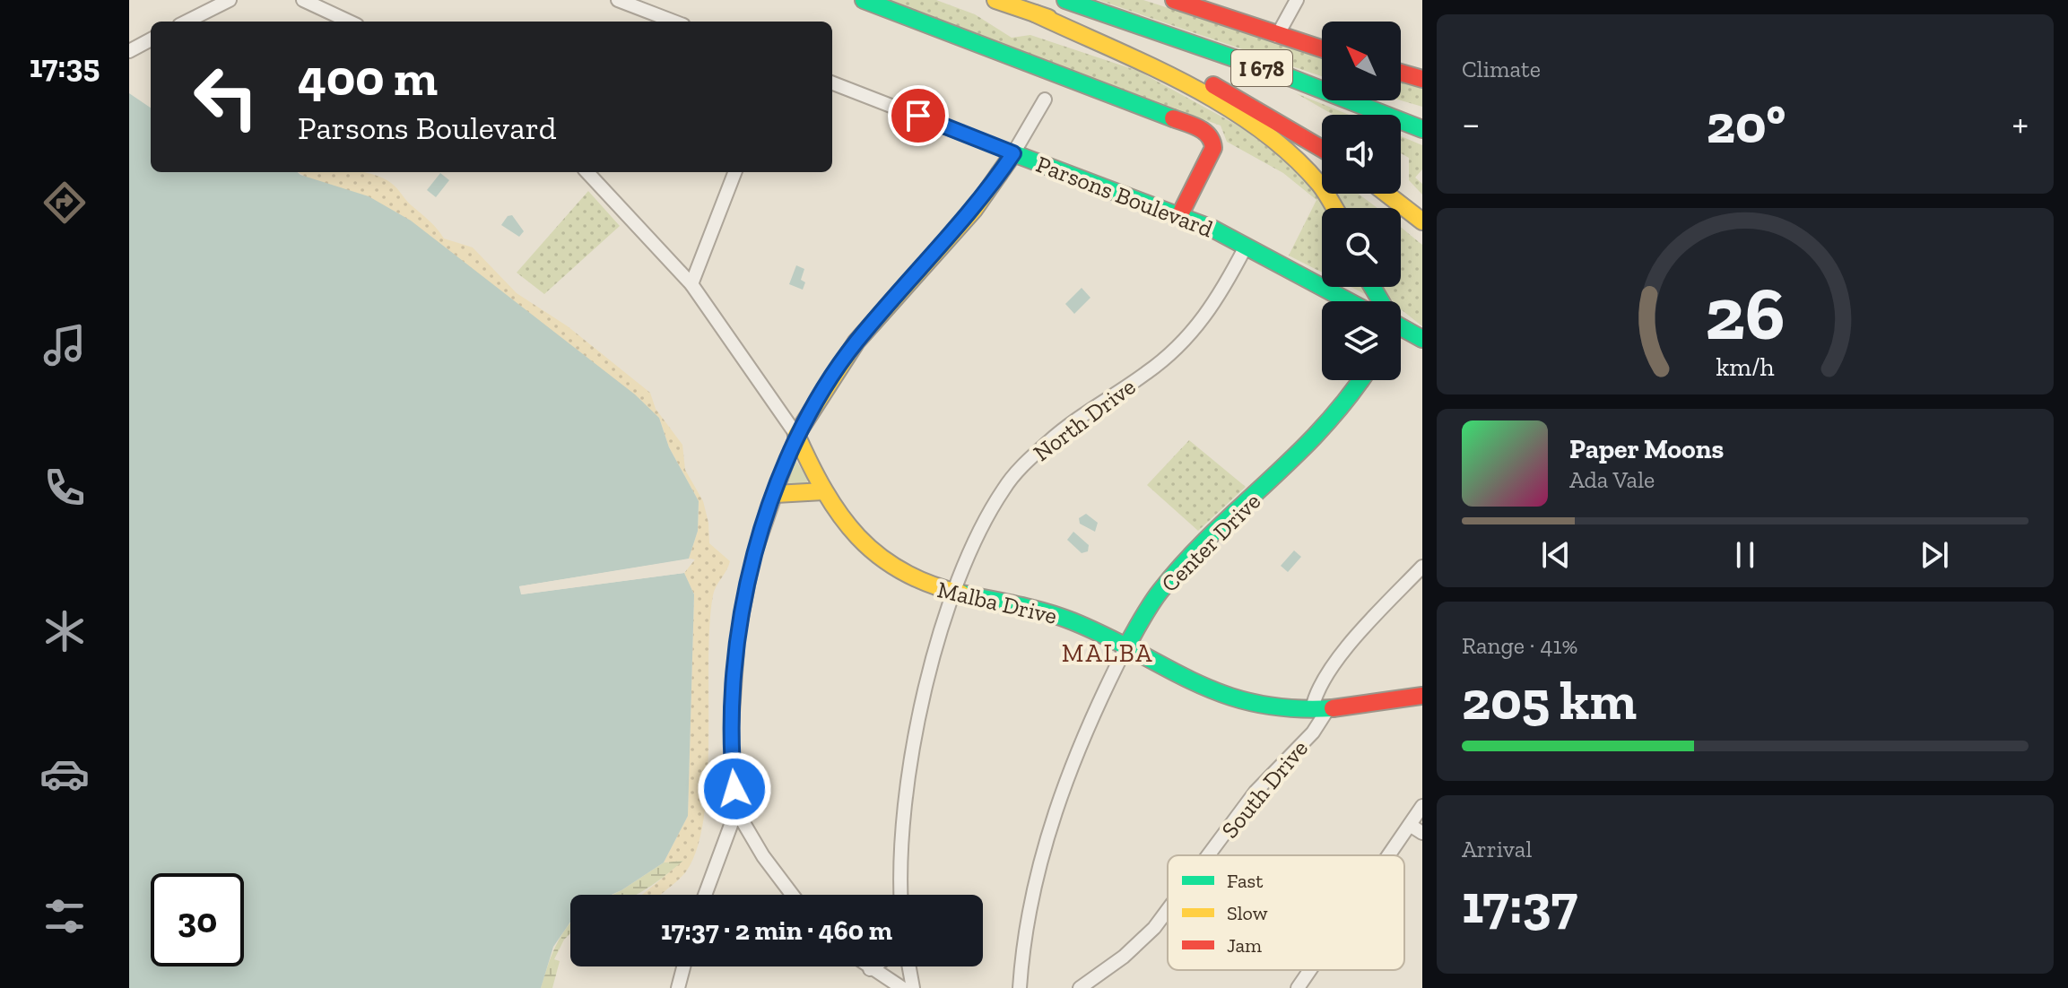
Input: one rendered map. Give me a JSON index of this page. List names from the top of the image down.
{
  "streets": {
    "main road": [
      "I 678",
      "Parsons Boulevard",
      "Center Drive",
      "Malba Drive"
    ],
    "street": ["North Drive", "South Drive"]
  },
  "crossings": [
    ["Parsons Boulevard", "North Drive"],
    ["North Drive", "Malba Drive"],
    ["Center Drive", "Malba Drive"],
    ["Malba Drive", "South Drive"]
  ],
  "districts": ["MALBA"],
  "legend": ["Fast", "Slow", "Jam"],
  "north": "top left",
  "page": {
    "tabs": "17:35",
    "tile": [
      "Climate",
      ["Range · 41%", "205 km"],
      ["Arrival", "17:37"]
    ],
    "turn": ["400 m", "Parsons Boulevard"],
    "heat": ["−", "20°", "+"],
    "song": ["Paper Moons", "Ada Vale"],
    "limit": "30",
    "trip": "17:37 · 2 min · 460 m",
    "gauge": ["26", "km/h"]
  }
}
